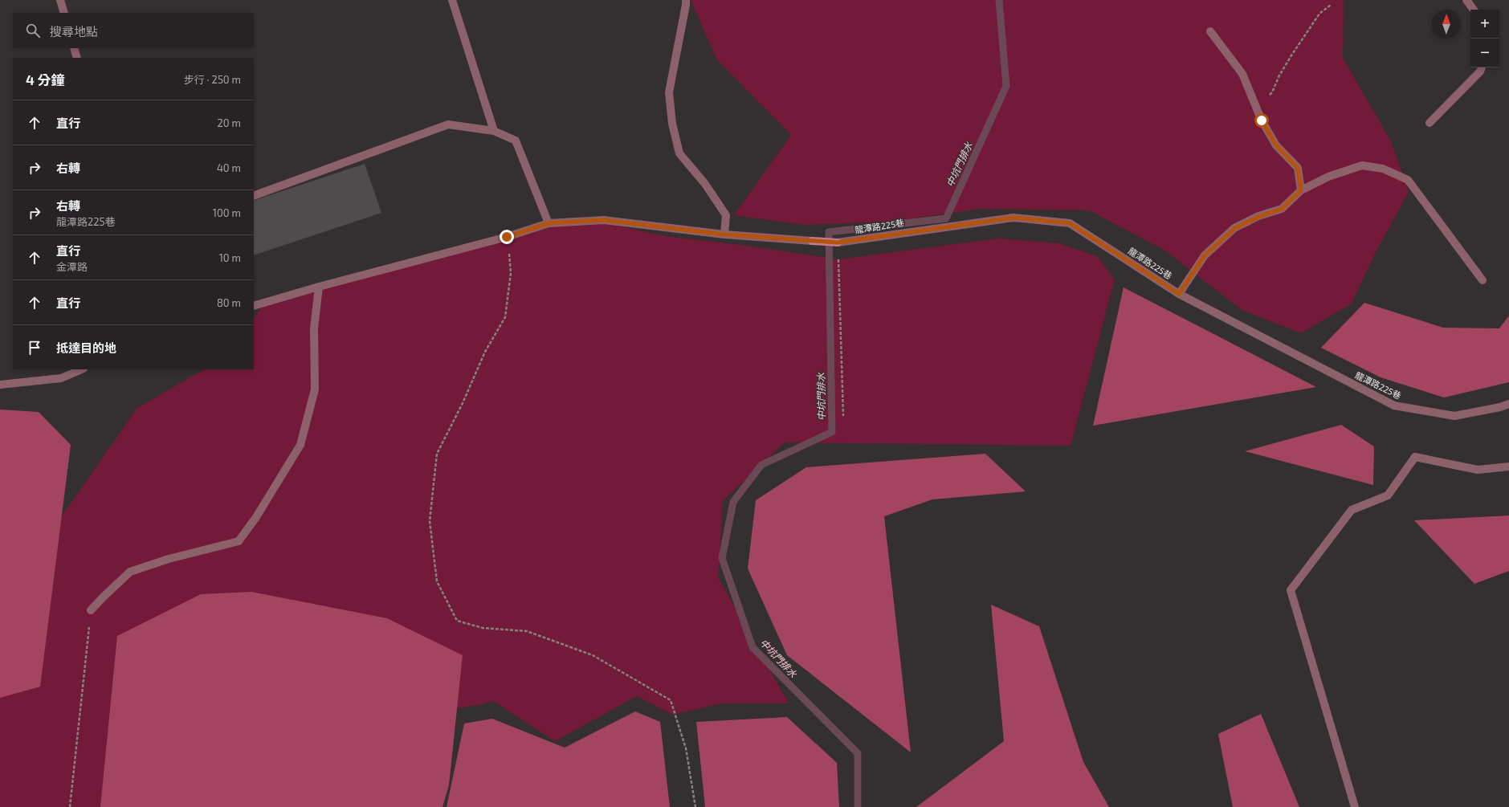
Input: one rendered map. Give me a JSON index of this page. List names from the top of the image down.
{
  "streets": {
    "street": ["龍潭路225巷"]
  },
  "water": ["中坑門排水"],
  "north": "top",
  "page": {
    "map_buttons": ["+", "−"],
    "search": "搜尋地點",
    "heading": ["4 分鐘", "步行 · 250 m"],
    "list": [
      ["直行", "20 m"],
      ["右轉", "40 m"],
      ["右轉", "龍潭路225巷", "100 m"],
      ["直行", "金潭路", "10 m"],
      ["直行", "80 m"],
      "抵達目的地"
    ]
  }
}
